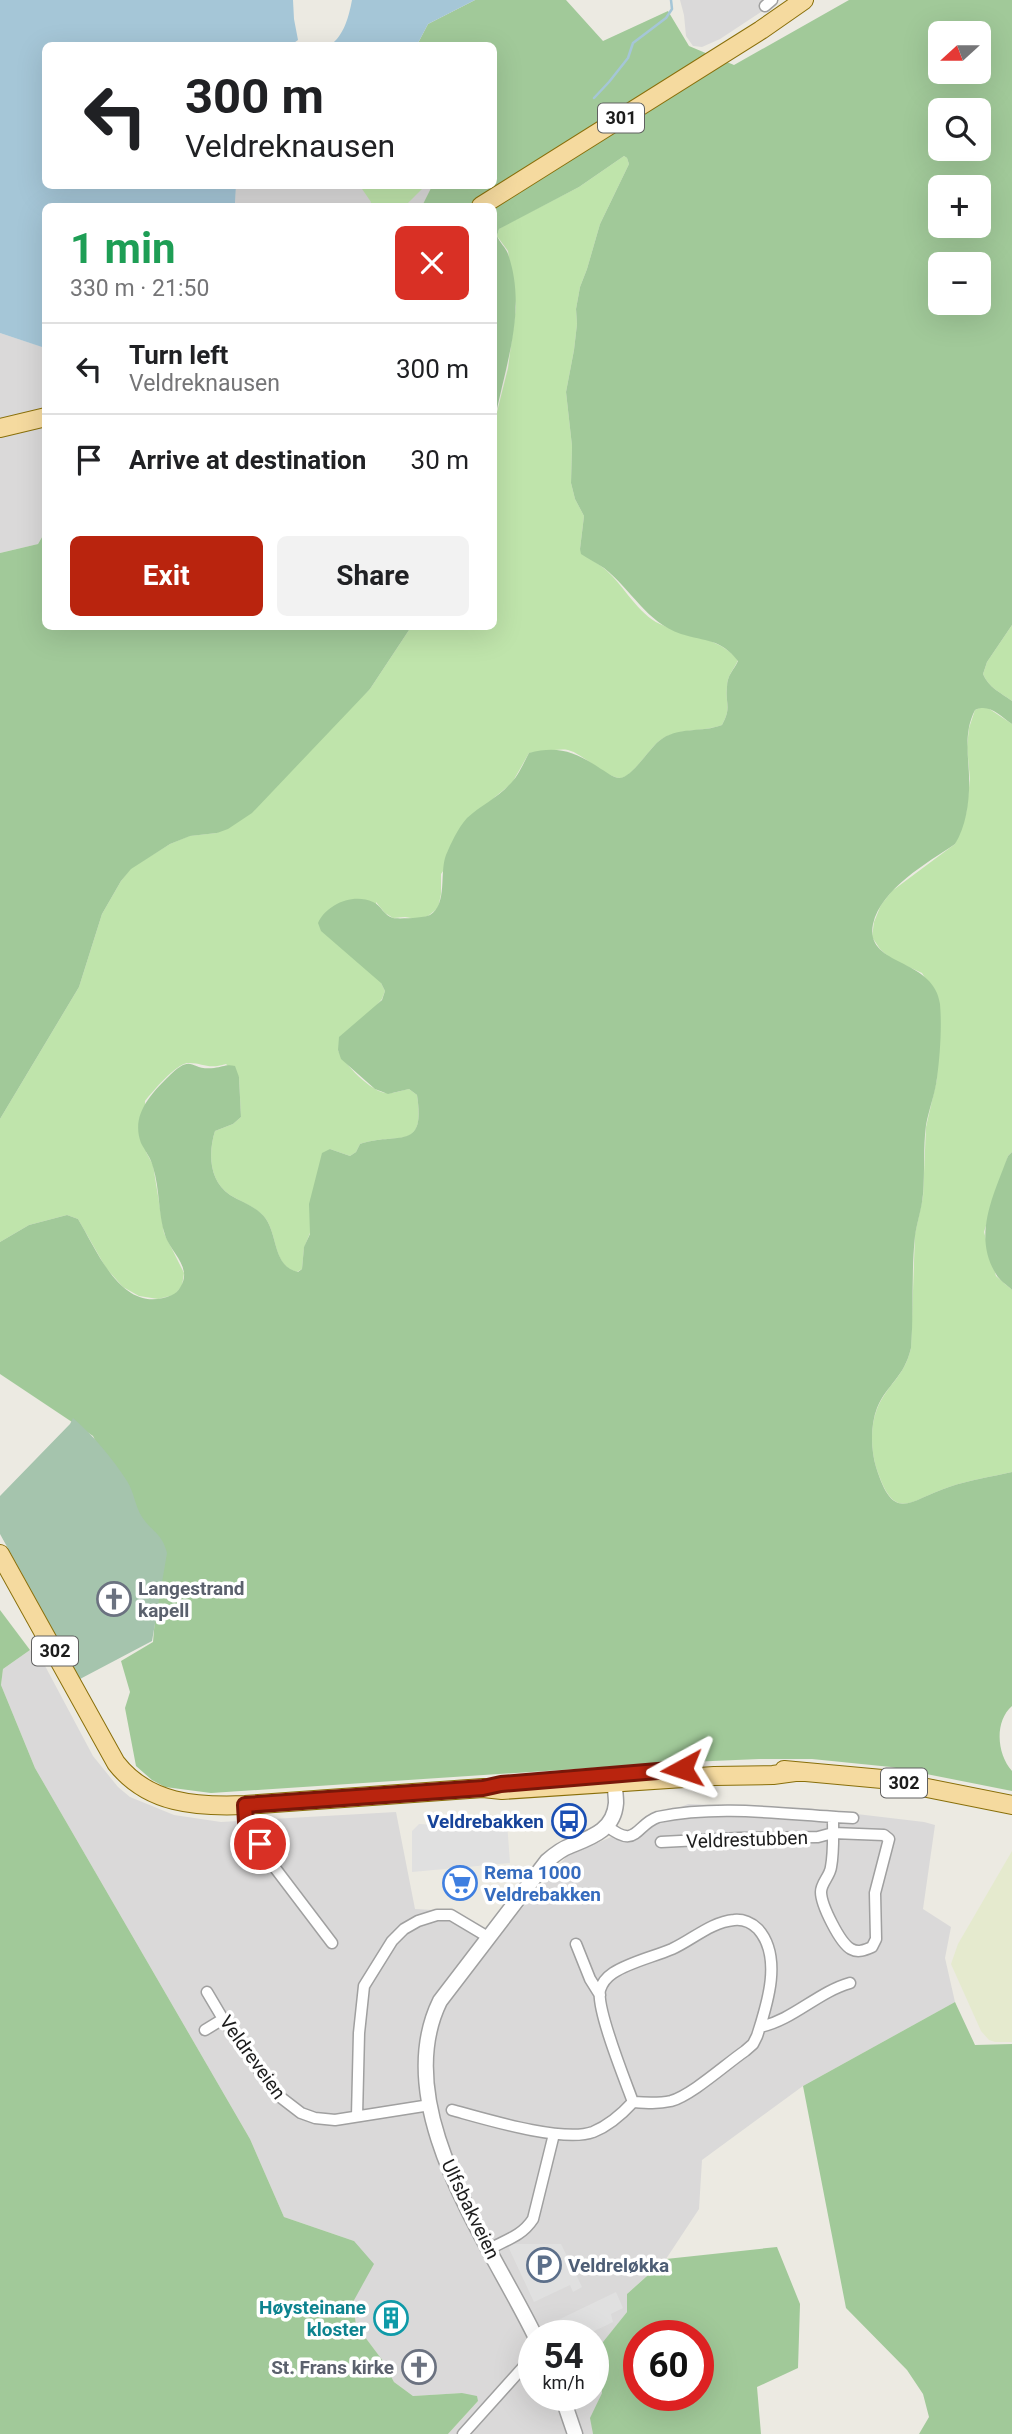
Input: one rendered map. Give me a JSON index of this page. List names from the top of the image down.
{
  "streets": {
    "main road": ["301", "302"],
    "street": ["Veldrestubben", "Veldreveien", "Ulfsbakveien"]
  },
  "crossings": [
    ["Veldrestubben", "Ulfsbakveien"],
    ["Veldreveien", "Ulfsbakveien"]
  ],
  "places": {
    "church": ["Langestrand kapell", "St. Frans kirke"],
    "bus stop": ["Veldrebakken"],
    "supermarket": ["Rema 1000 Veldrebakken"],
    "parking": ["Veldreløkka"],
    "building": ["Høysteinane kloster"]
  },
  "north": "left",
  "page": {
    "map_buttons": ["+", "−"],
    "turn": ["300 m", "Veldreknausen"],
    "heading": ["1 min", "330 m · 21:50"],
    "list": [
      {
        "name": "Turn left",
        "note": "Veldreknausen",
        "value": "300 m"
      },
      {
        "name": "Arrive at destination",
        "value": "30 m"
      }
    ],
    "buttons": ["Exit", "Share"],
    "speed": "54 km/h",
    "limit": "60"
  }
}
